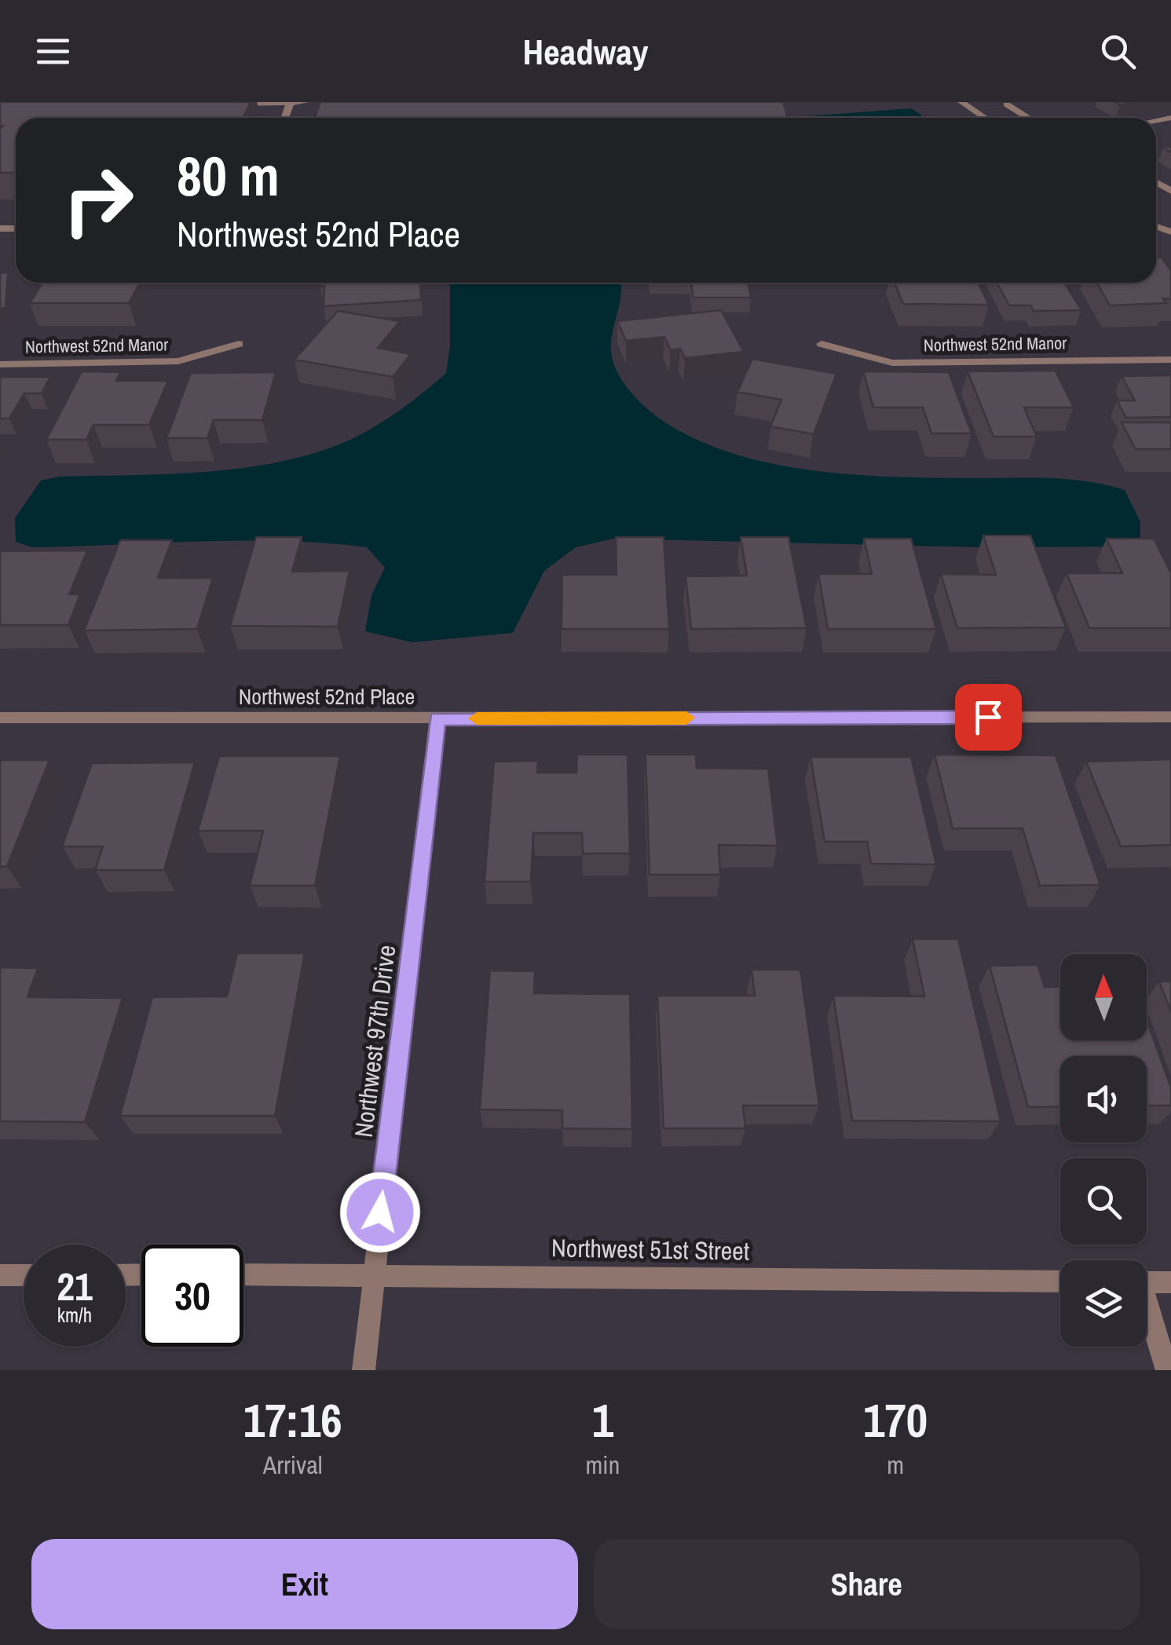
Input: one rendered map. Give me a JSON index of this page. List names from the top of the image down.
{
  "streets": {
    "street": [
      "Northwest 52nd Manor",
      "Northwest 52nd Place",
      "Northwest 97th Drive",
      "Northwest 51st Street"
    ]
  },
  "crossings": [
    ["Northwest 52nd Place", "Northwest 97th Drive"],
    ["Northwest 97th Drive", "Northwest 51st Street"]
  ],
  "north": "top",
  "page": {
    "header": "Headway",
    "turn": ["80 m", "Northwest 52nd Place"],
    "speed": "21 km/h",
    "limit": "30",
    "eta": [
      "17:16",
      "Arrival",
      "1",
      "min",
      "170",
      "m"
    ],
    "buttons": ["Exit", "Share"]
  }
}
